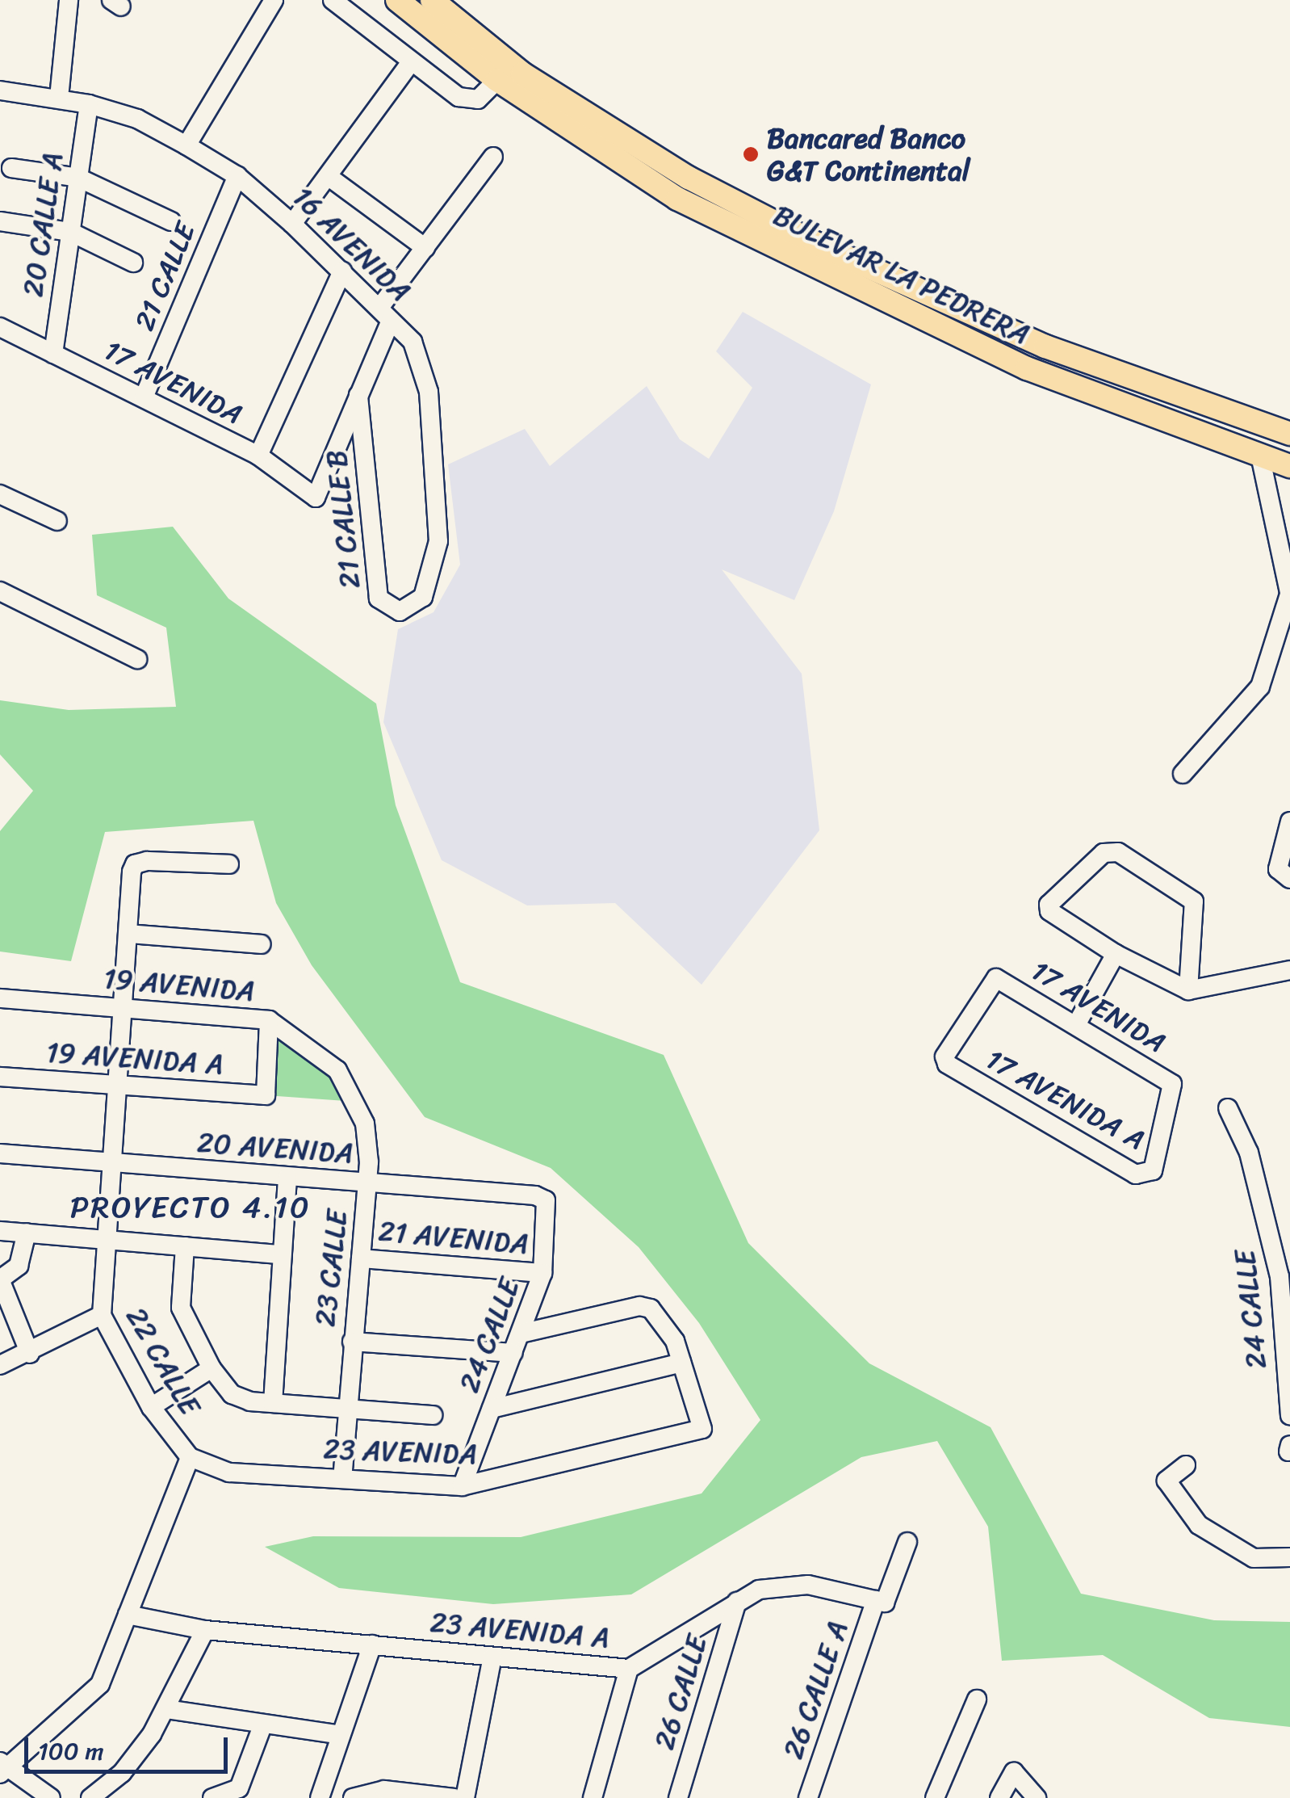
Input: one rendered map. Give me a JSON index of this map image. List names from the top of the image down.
{
  "streets": {
    "main road": ["BULEVAR LA PEDRERA"],
    "street": [
      "20 CALLE A",
      "16 AVENIDA",
      "21 CALLE",
      "17 AVENIDA",
      "21 CALLE B",
      "19 AVENIDA",
      "19 AVENIDA A",
      "17 AVENIDA A",
      "20 AVENIDA",
      "21 AVENIDA",
      "23 CALLE",
      "24 CALLE",
      "22 CALLE",
      "23 AVENIDA",
      "23 AVENIDA A",
      "26 CALLE A",
      "26 CALLE"
    ]
  },
  "crossings": [
    ["20 CALLE A", "16 AVENIDA"],
    ["20 CALLE A", "17 AVENIDA"],
    ["16 AVENIDA", "21 CALLE"],
    ["16 AVENIDA", "21 CALLE B"],
    ["21 CALLE", "17 AVENIDA"],
    ["17 AVENIDA", "21 CALLE B"],
    ["17 AVENIDA", "17 AVENIDA A"],
    ["19 AVENIDA", "19 AVENIDA A"],
    ["19 AVENIDA", "23 CALLE"],
    ["19 AVENIDA", "22 CALLE"],
    ["19 AVENIDA A", "22 CALLE"],
    ["20 AVENIDA", "23 CALLE"],
    ["20 AVENIDA", "24 CALLE"],
    ["20 AVENIDA", "22 CALLE"],
    ["21 AVENIDA", "23 CALLE"],
    ["21 AVENIDA", "24 CALLE"],
    ["23 CALLE", "23 AVENIDA"],
    ["24 CALLE", "23 AVENIDA"],
    ["22 CALLE", "23 AVENIDA"],
    ["22 CALLE", "23 AVENIDA A"],
    ["23 AVENIDA A", "26 CALLE A"],
    ["23 AVENIDA A", "26 CALLE"]
  ],
  "districts": ["PROYECTO 4.10"],
  "places": ["Bancared Banco G&T Continental"],
  "scale_bar": "100 m"
}
